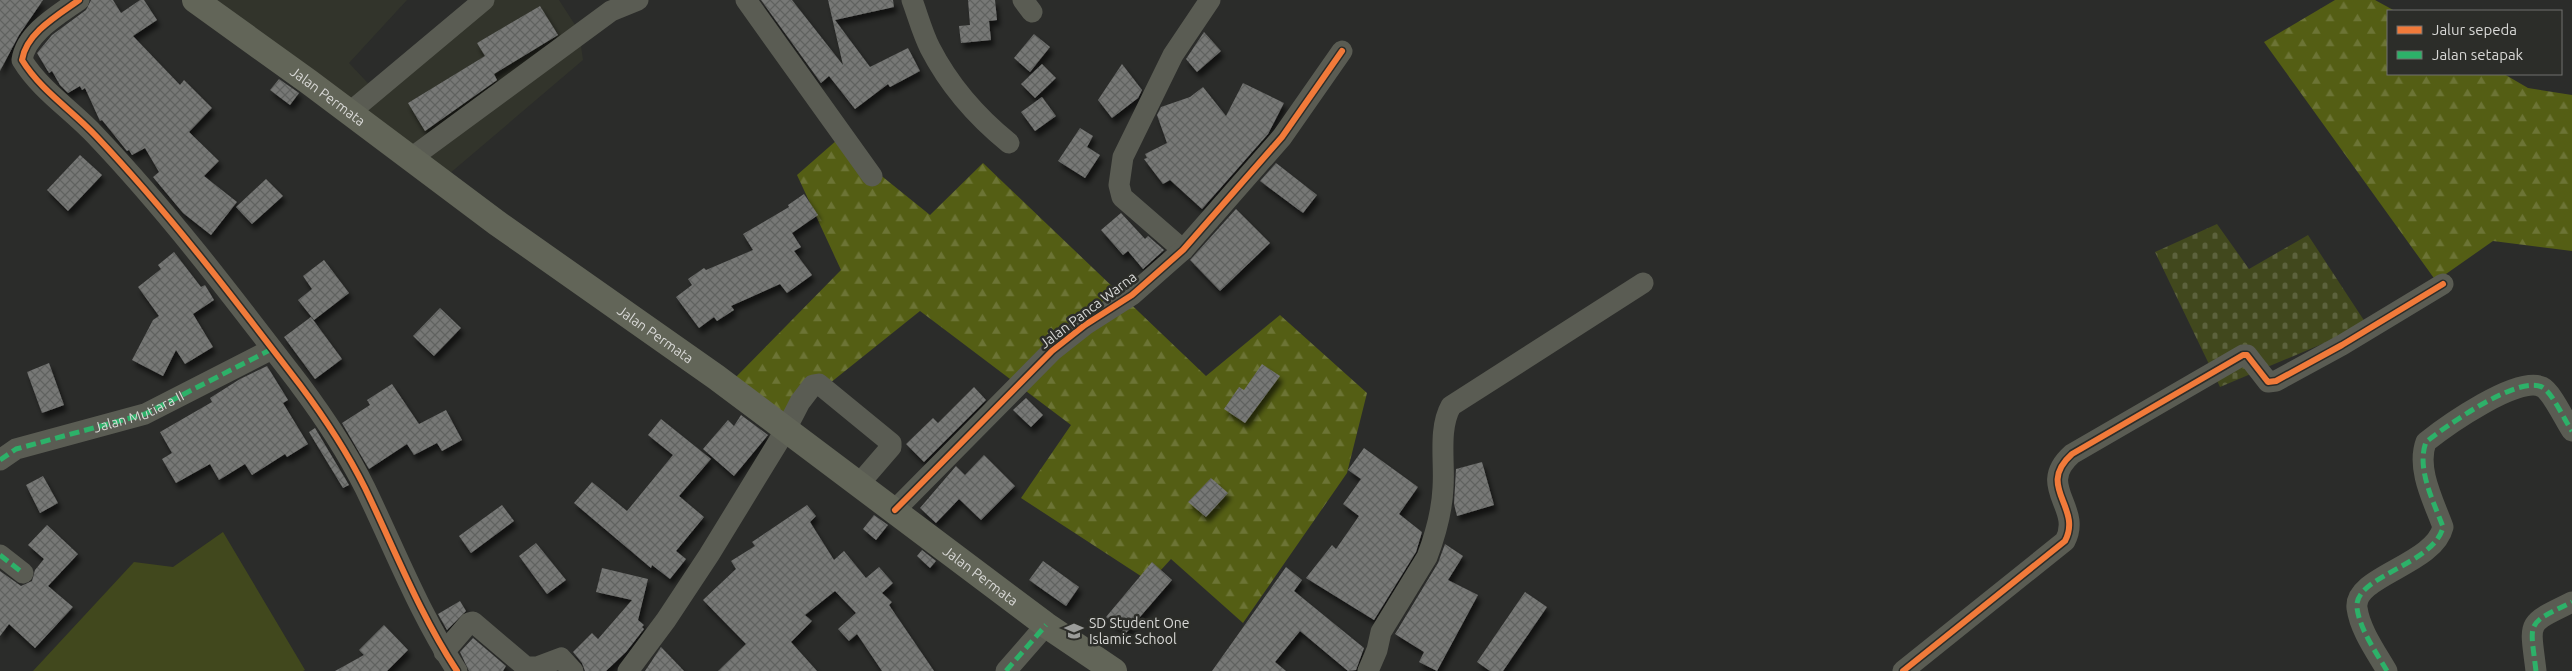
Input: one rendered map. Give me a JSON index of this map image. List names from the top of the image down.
{
  "streets": {
    "main road": ["Jalan Permata"],
    "street": ["Jalan Panca Warna", "Jalan Mutiara II"]
  },
  "crossings": [
    ["Jalan Permata", "Jalan Panca Warna"]
  ],
  "places": {
    "school or university": ["SD Student One Islamic School"]
  },
  "legend": ["Jalur sepeda", "Jalan setapak"]
}
